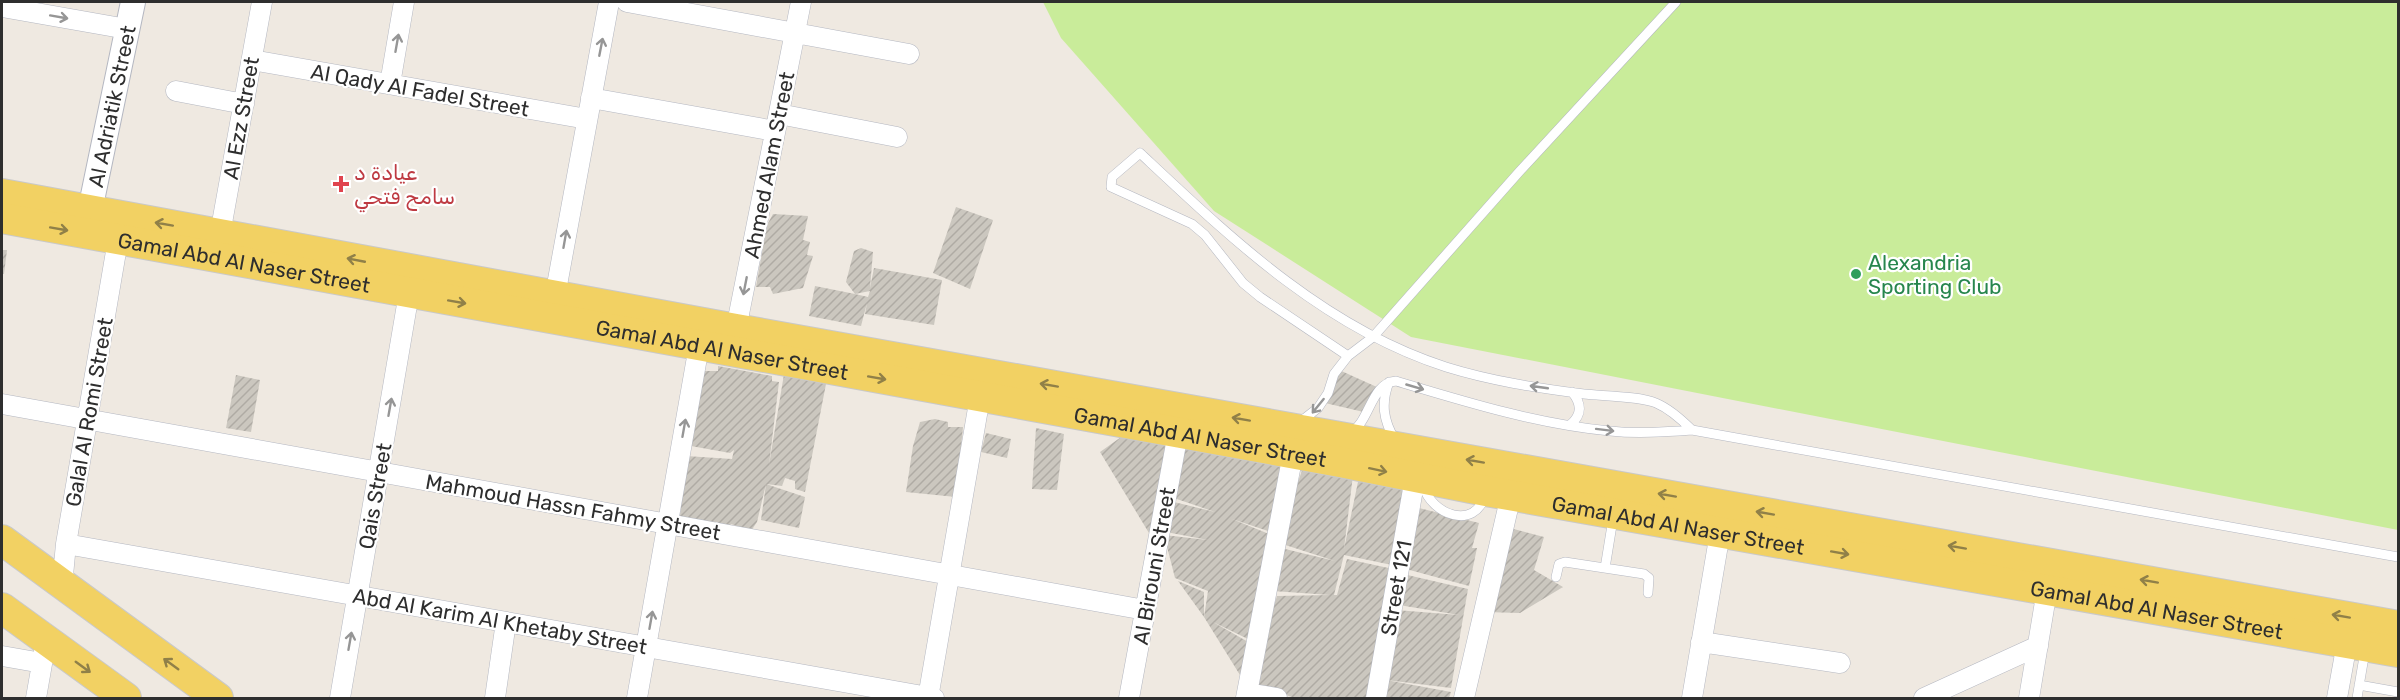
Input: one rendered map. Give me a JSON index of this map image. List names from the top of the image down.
{
  "streets": {
    "main road": ["Gamal Abd Al Naser Street"],
    "street": [
      "Al Qady Al Fadel Street",
      "Al Adriatik Street",
      "Al Ezz Street",
      "Ahmed Alam Street",
      "Galal Al Romi Street",
      "Qais Street",
      "Mahmoud Hassn Fahmy Street",
      "Al Birouni Street",
      "Street 121",
      "Abd Al Karim Al Khetaby Street"
    ]
  },
  "crossings": [
    ["Al Qady Al Fadel Street", "Al Ezz Street"],
    ["Al Adriatik Street", "Gamal Abd Al Naser Street"],
    ["Al Ezz Street", "Gamal Abd Al Naser Street"],
    ["Ahmed Alam Street", "Gamal Abd Al Naser Street"],
    ["Gamal Abd Al Naser Street", "Galal Al Romi Street"],
    ["Gamal Abd Al Naser Street", "Qais Street"],
    ["Gamal Abd Al Naser Street", "Al Birouni Street"],
    ["Gamal Abd Al Naser Street", "Street 121"],
    ["Galal Al Romi Street", "Mahmoud Hassn Fahmy Street"],
    ["Galal Al Romi Street", "Abd Al Karim Al Khetaby Street"],
    ["Qais Street", "Mahmoud Hassn Fahmy Street"],
    ["Qais Street", "Abd Al Karim Al Khetaby Street"],
    ["Mahmoud Hassn Fahmy Street", "Al Birouni Street"]
  ],
  "one_way": ["Ahmed Alam Street", "Qais Street"],
  "places": {
    "health": ["عيادة د سامح فتحي"],
    "other": ["Alexandria Sporting Club"]
  }
}
